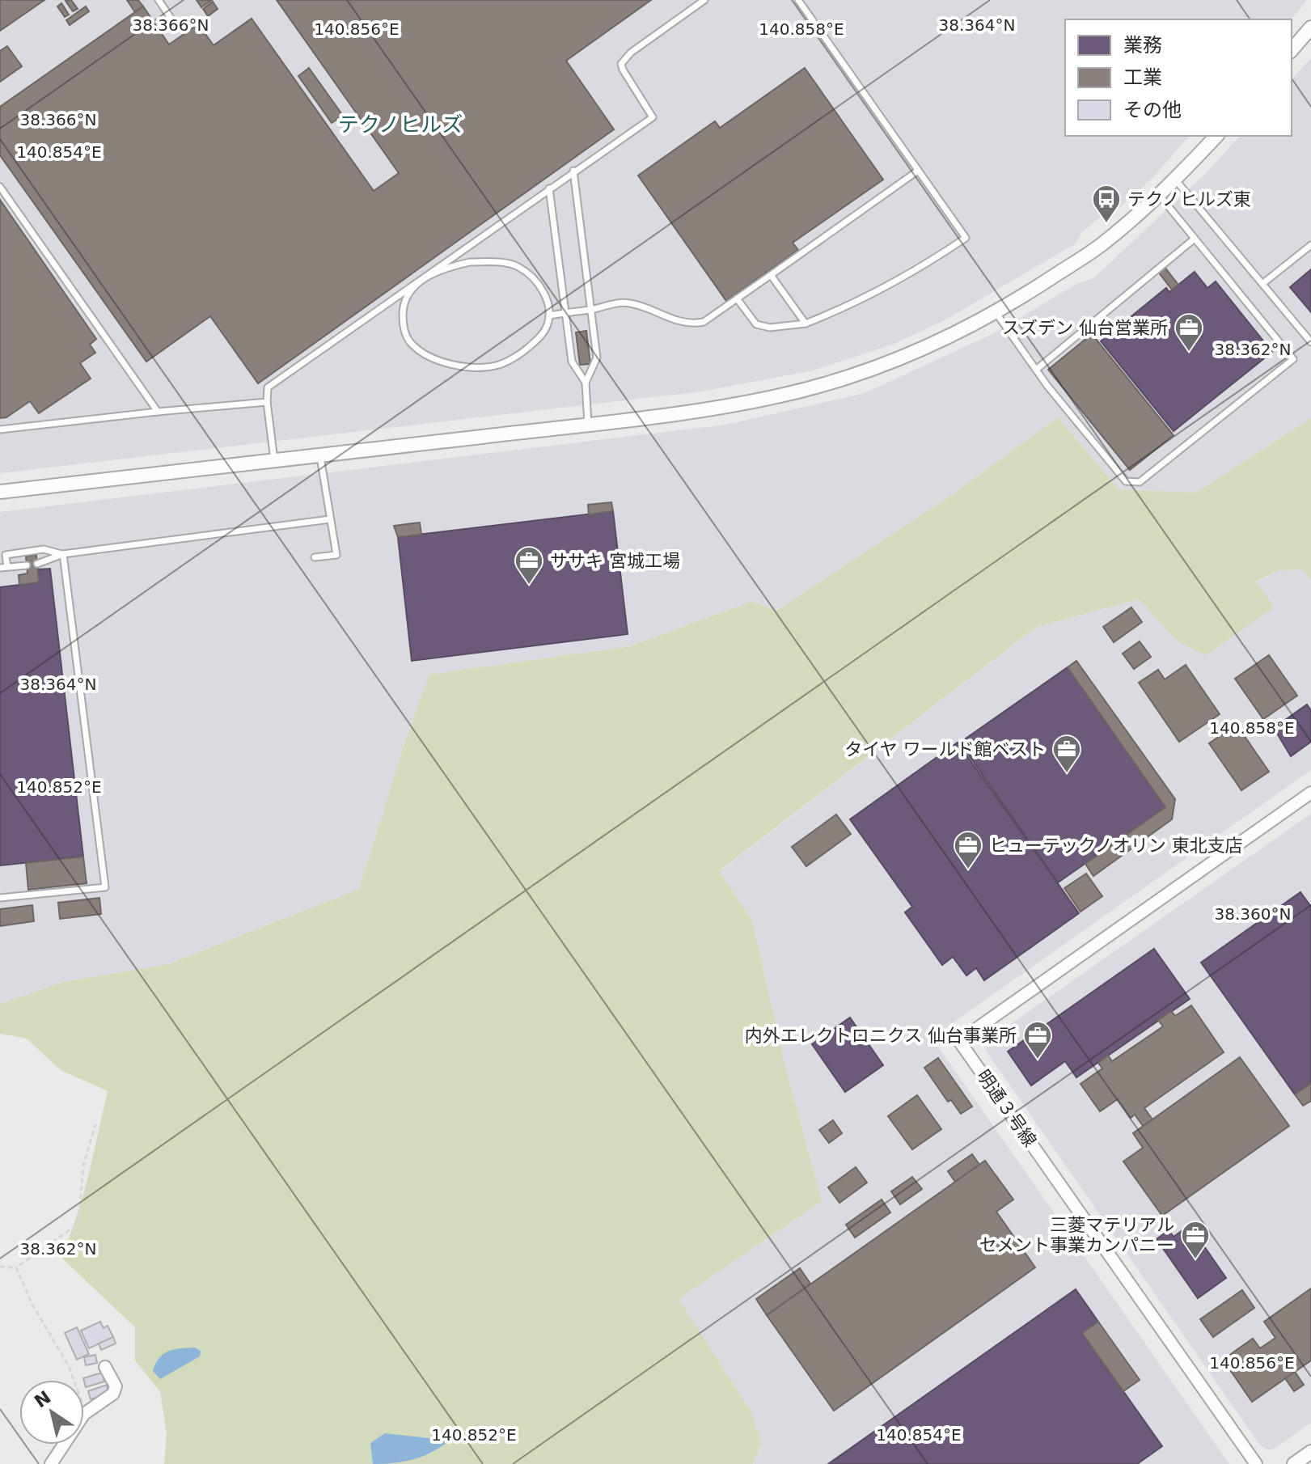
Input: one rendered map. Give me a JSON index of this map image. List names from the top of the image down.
{
  "streets": {
    "street": ["明通３号線"]
  },
  "districts": ["テクノヒルズ"],
  "places": {
    "bus stop": ["テクノヒルズ東"],
    "office": [
      "スズデン 仙台営業所",
      "ササキ 宮城工場",
      "タイヤ ワールド館ベスト",
      "ヒューテックノオリン 東北支店",
      "内外エレクトロニクス 仙台事業所",
      "三菱マテリアル セメント事業カンパニー"
    ]
  },
  "legend": ["業務", "工業", "その他"],
  "north": "top left",
  "coordinates": [
    "38.364°N",
    "38.366°N",
    "140.856°E",
    "140.858°E",
    "140.854°E",
    "38.362°N",
    "140.852°E",
    "38.360°N"
  ]
}
